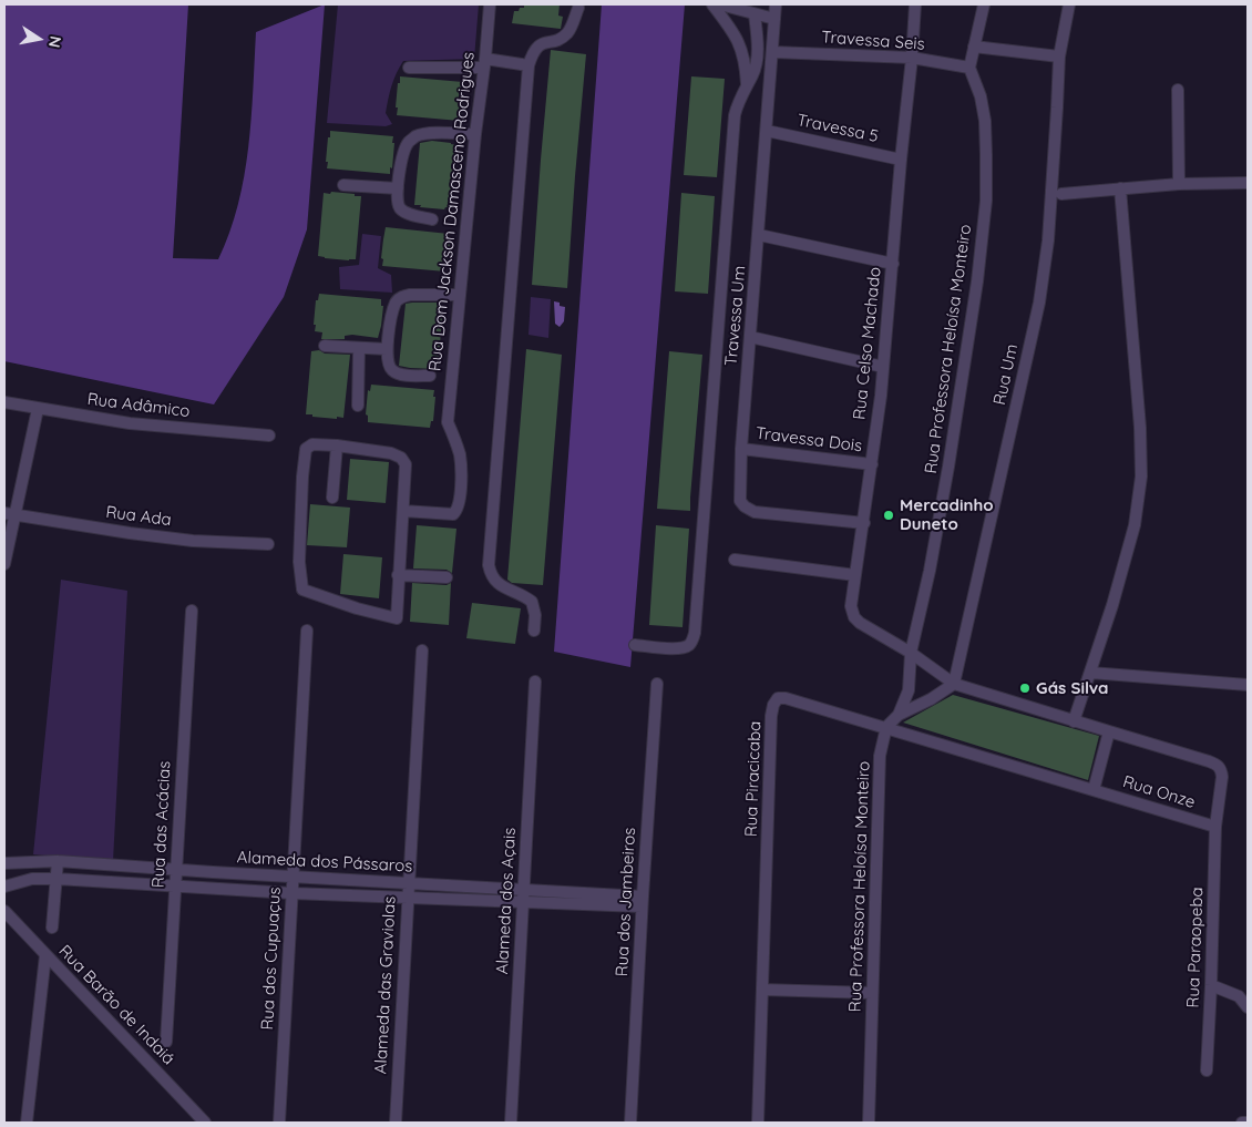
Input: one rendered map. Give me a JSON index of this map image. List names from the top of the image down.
{
  "streets": {
    "street": [
      "Travessa Seis",
      "Travessa 5",
      "Rua Dom Jackson Damasceno Rodrigues",
      "Travessa Um",
      "Rua Celso Machado",
      "Rua Professora Heloísa Monteiro",
      "Rua Um",
      "Rua Adâmico",
      "Travessa Dois",
      "Rua Ada",
      "Rua Piracicaba",
      "Rua Onze",
      "Rua das Acácias",
      "Alameda dos Pássaros",
      "Alameda dos Açais",
      "Rua dos Jambeiros",
      "Rua Paraopeba",
      "Rua dos Cupuaçus",
      "Alameda das Graviolas",
      "Rua Barão de Indaiá"
    ]
  },
  "crossings": [
    ["Travessa Seis", "Travessa Um"],
    ["Travessa Seis", "Rua Celso Machado"],
    ["Travessa Seis", "Rua Professora Heloísa Monteiro"],
    ["Travessa 5", "Travessa Um"],
    ["Travessa 5", "Rua Celso Machado"],
    ["Travessa Um", "Rua Celso Machado"],
    ["Travessa Um", "Travessa Dois"],
    ["Rua Celso Machado", "Rua Professora Heloísa Monteiro"],
    ["Rua Celso Machado", "Rua Um"],
    ["Rua Celso Machado", "Travessa Dois"],
    ["Rua Celso Machado", "Rua Paraopeba"],
    ["Rua Professora Heloísa Monteiro", "Rua Piracicaba"],
    ["Rua Piracicaba", "Rua Onze"],
    ["Rua Onze", "Rua Paraopeba"],
    ["Rua das Acácias", "Alameda dos Pássaros"],
    ["Alameda dos Pássaros", "Alameda dos Açais"],
    ["Alameda dos Pássaros", "Rua dos Jambeiros"],
    ["Alameda dos Pássaros", "Rua dos Cupuaçus"],
    ["Alameda dos Pássaros", "Alameda das Graviolas"]
  ],
  "places": ["Mercadinho Duneto", "Gás Silva"],
  "north": "right"
}
